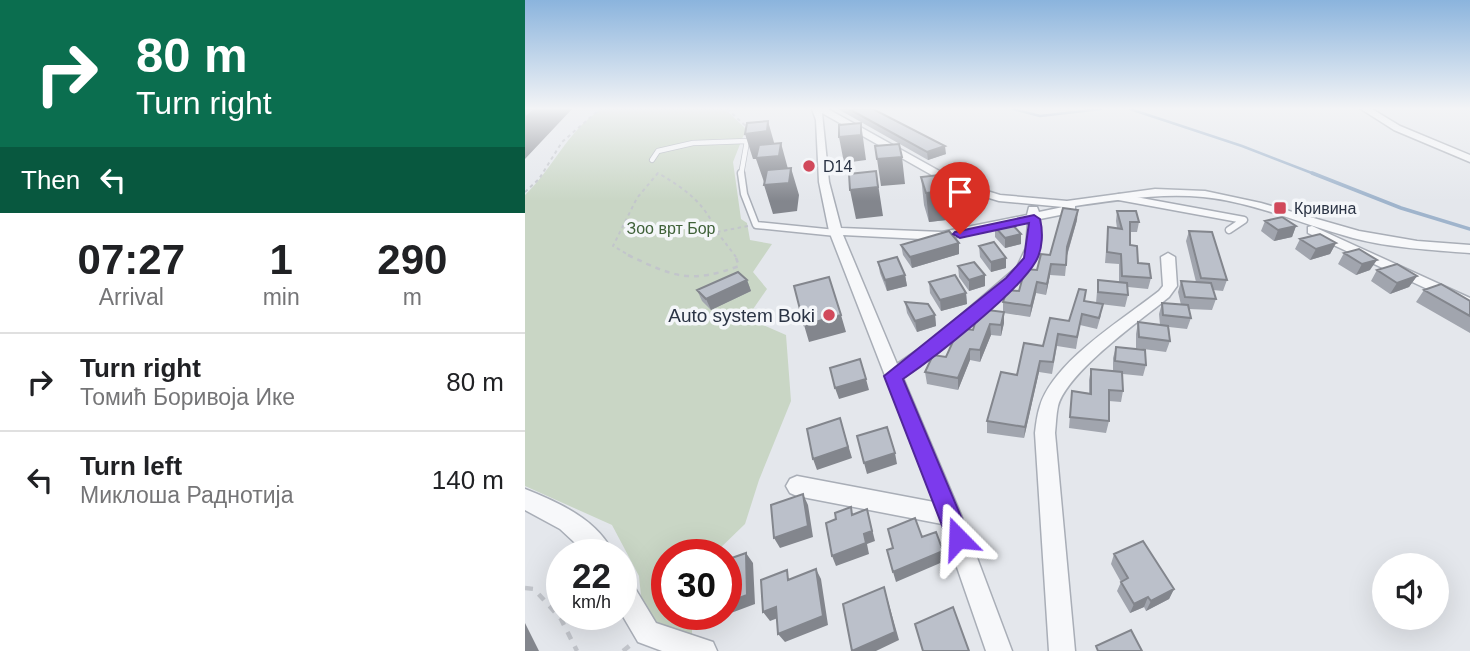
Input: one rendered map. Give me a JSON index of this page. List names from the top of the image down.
{
  "parks": ["Зоо врт Бор"],
  "places": {
    "other": ["D14", "Auto system Boki"],
    "transit": ["Кривина"]
  },
  "page": {
    "turn": ["80 m", "Turn right"],
    "then": "Then",
    "eta": [
      "07:27",
      "Arrival",
      "1",
      "min",
      "290",
      "m"
    ],
    "list": [
      {
        "name": "Turn right",
        "note": "Томић Боривоја Ике",
        "value": "80 m"
      },
      {
        "name": "Turn left",
        "note": "Миклоша Раднотија",
        "value": "140 m"
      }
    ],
    "speed": "22 km/h",
    "limit": "30"
  }
}
